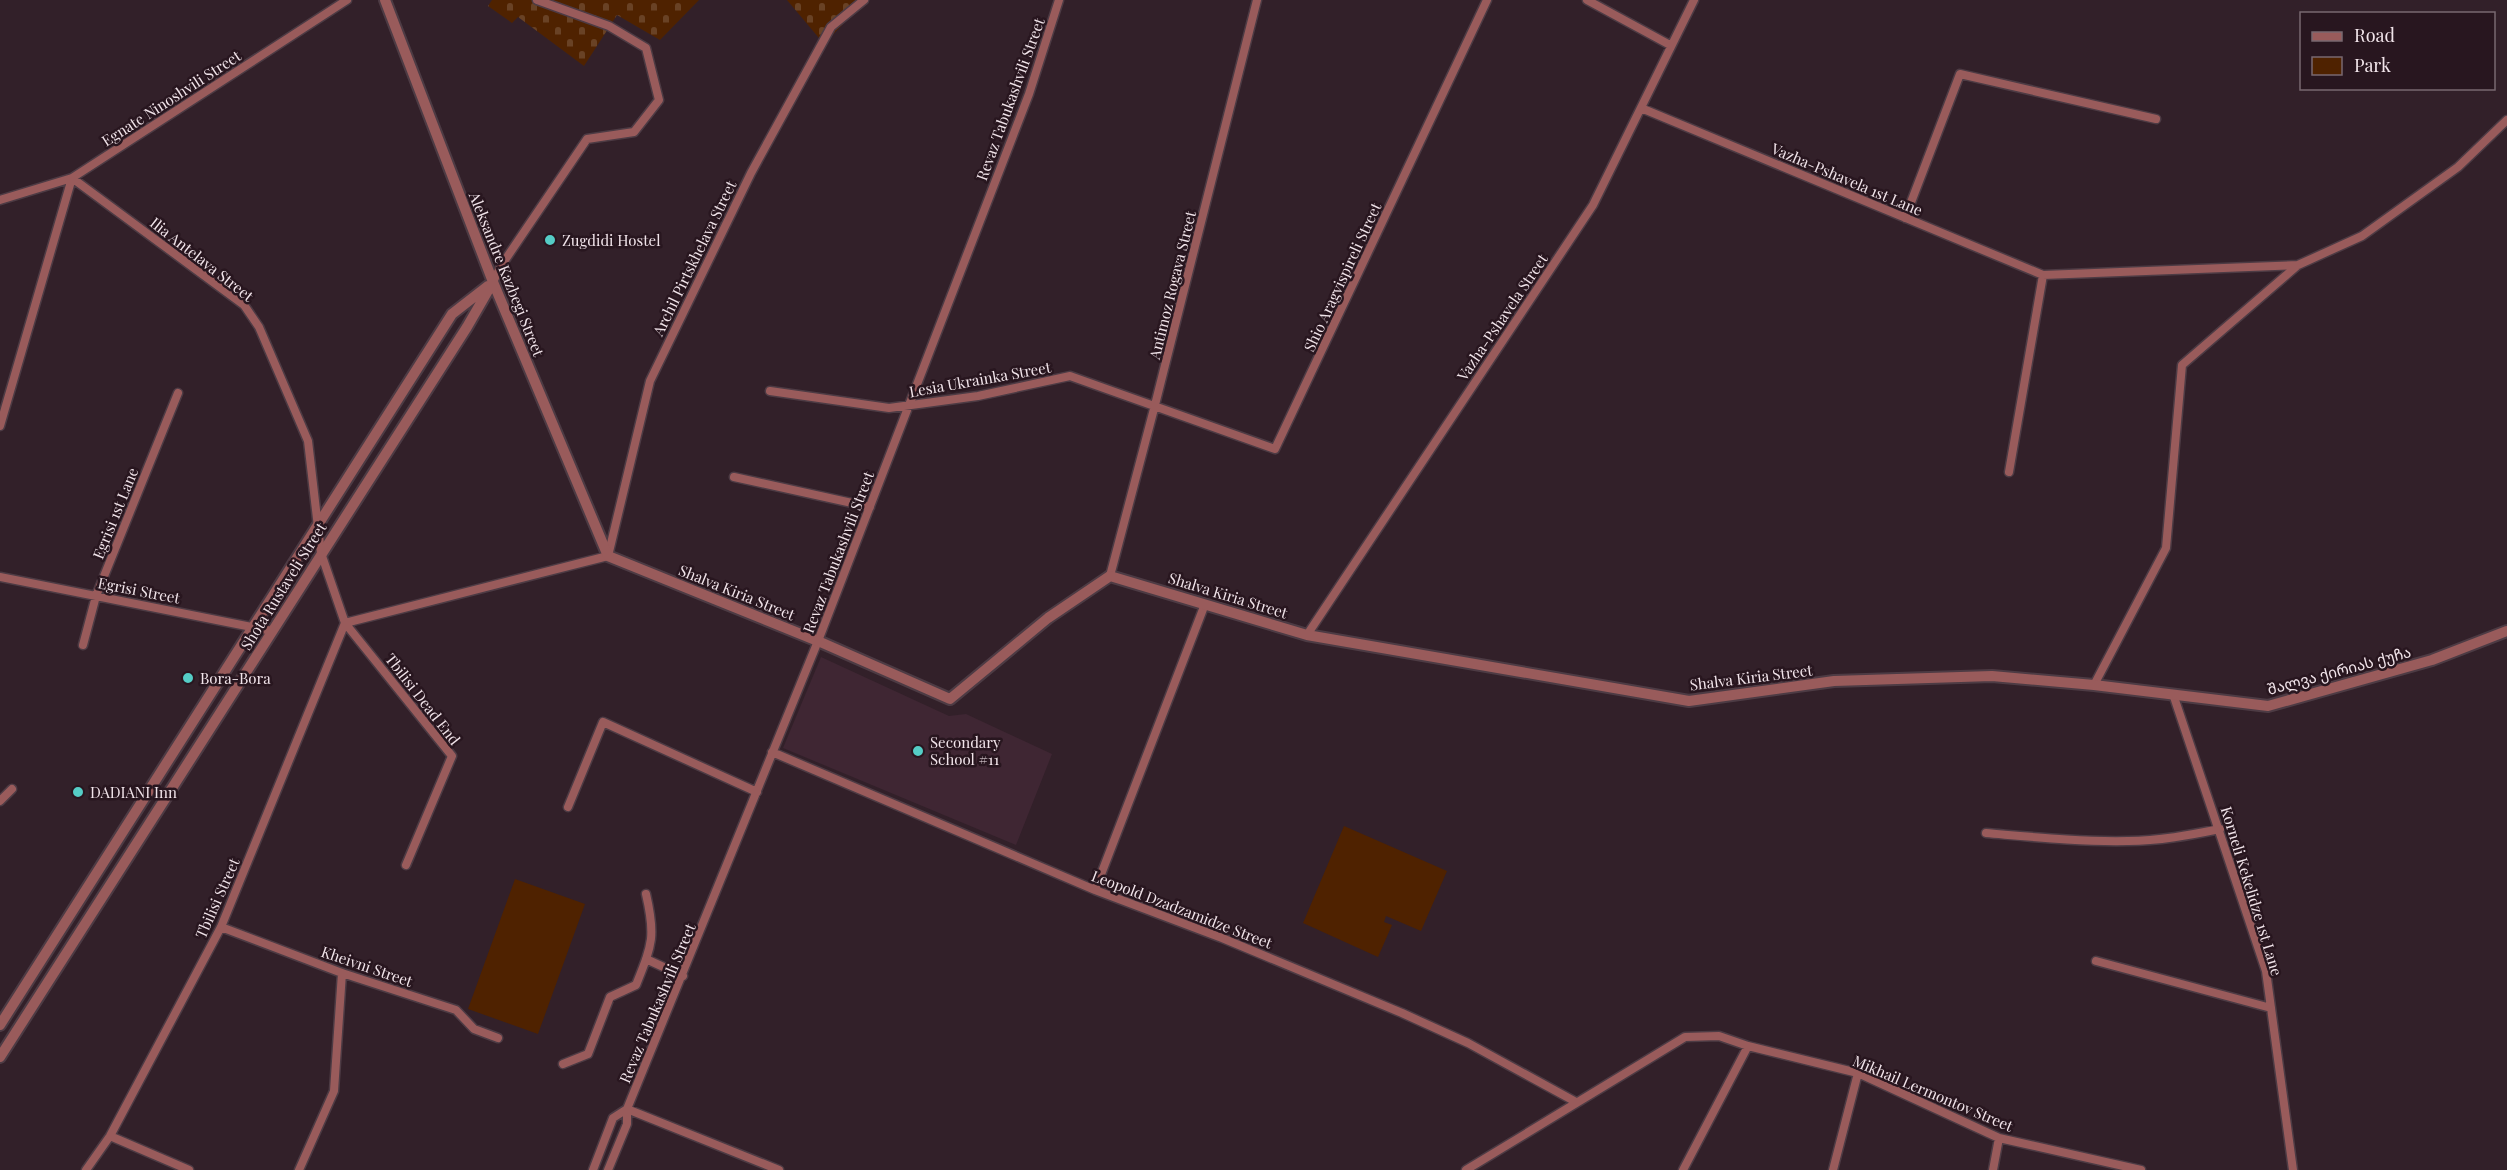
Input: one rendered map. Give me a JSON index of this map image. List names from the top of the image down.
{
  "streets": {
    "street": [
      "Egnate Ninoshvili Street",
      "Revaz Tabukashvili Street",
      "Vazha-Pshavela 1st Lane",
      "Archil Pirtskhelava Street",
      "Ilia Antelava Street",
      "Aleksandre Kazbegi Street",
      "Shio Aragvispireli Street",
      "Antimoz Rogava Street",
      "Vazha-Pshavela Street",
      "Lesia Ukrainka Street",
      "Egrisi 1st Lane",
      "Shota Rustaveli Street",
      "Egrisi Street",
      "Shalva Kiria Street",
      "შალვა ქირიას ქუჩა",
      "Tbilisi Dead End",
      "Korneli Kekelidze 1st Lane",
      "Tbilisi Street",
      "Leopold Dzadzamidze Street",
      "Kheivni Street",
      "Mikhail Lermontov Street"
    ]
  },
  "crossings": [
    ["Egnate Ninoshvili Street", "Ilia Antelava Street"],
    ["Revaz Tabukashvili Street", "Lesia Ukrainka Street"],
    ["Revaz Tabukashvili Street", "Shalva Kiria Street"],
    ["Revaz Tabukashvili Street", "Leopold Dzadzamidze Street"],
    ["Vazha-Pshavela 1st Lane", "Vazha-Pshavela Street"],
    ["Archil Pirtskhelava Street", "Aleksandre Kazbegi Street"],
    ["Archil Pirtskhelava Street", "Shalva Kiria Street"],
    ["Ilia Antelava Street", "Shota Rustaveli Street"],
    ["Ilia Antelava Street", "Tbilisi Dead End"],
    ["Ilia Antelava Street", "Tbilisi Street"],
    ["Aleksandre Kazbegi Street", "Shota Rustaveli Street"],
    ["Aleksandre Kazbegi Street", "Shalva Kiria Street"],
    ["Shio Aragvispireli Street", "Antimoz Rogava Street"],
    ["Shio Aragvispireli Street", "Lesia Ukrainka Street"],
    ["Antimoz Rogava Street", "Lesia Ukrainka Street"],
    ["Antimoz Rogava Street", "Shalva Kiria Street"],
    ["Vazha-Pshavela Street", "Shalva Kiria Street"],
    ["Egrisi 1st Lane", "Egrisi Street"],
    ["Shota Rustaveli Street", "Egrisi Street"],
    ["Shalva Kiria Street", "შალვა ქირიას ქუჩა"],
    ["Shalva Kiria Street", "Korneli Kekelidze 1st Lane"],
    ["შალვა ქირიას ქუჩა", "Korneli Kekelidze 1st Lane"],
    ["Tbilisi Dead End", "Tbilisi Street"],
    ["Tbilisi Street", "Kheivni Street"],
    ["Leopold Dzadzamidze Street", "Mikhail Lermontov Street"]
  ],
  "places": [
    "Zugdidi Hostel",
    "Bora-Bora",
    "Secondary School #11",
    "DADIANI Inn"
  ],
  "legend": ["Road", "Park"]
}
